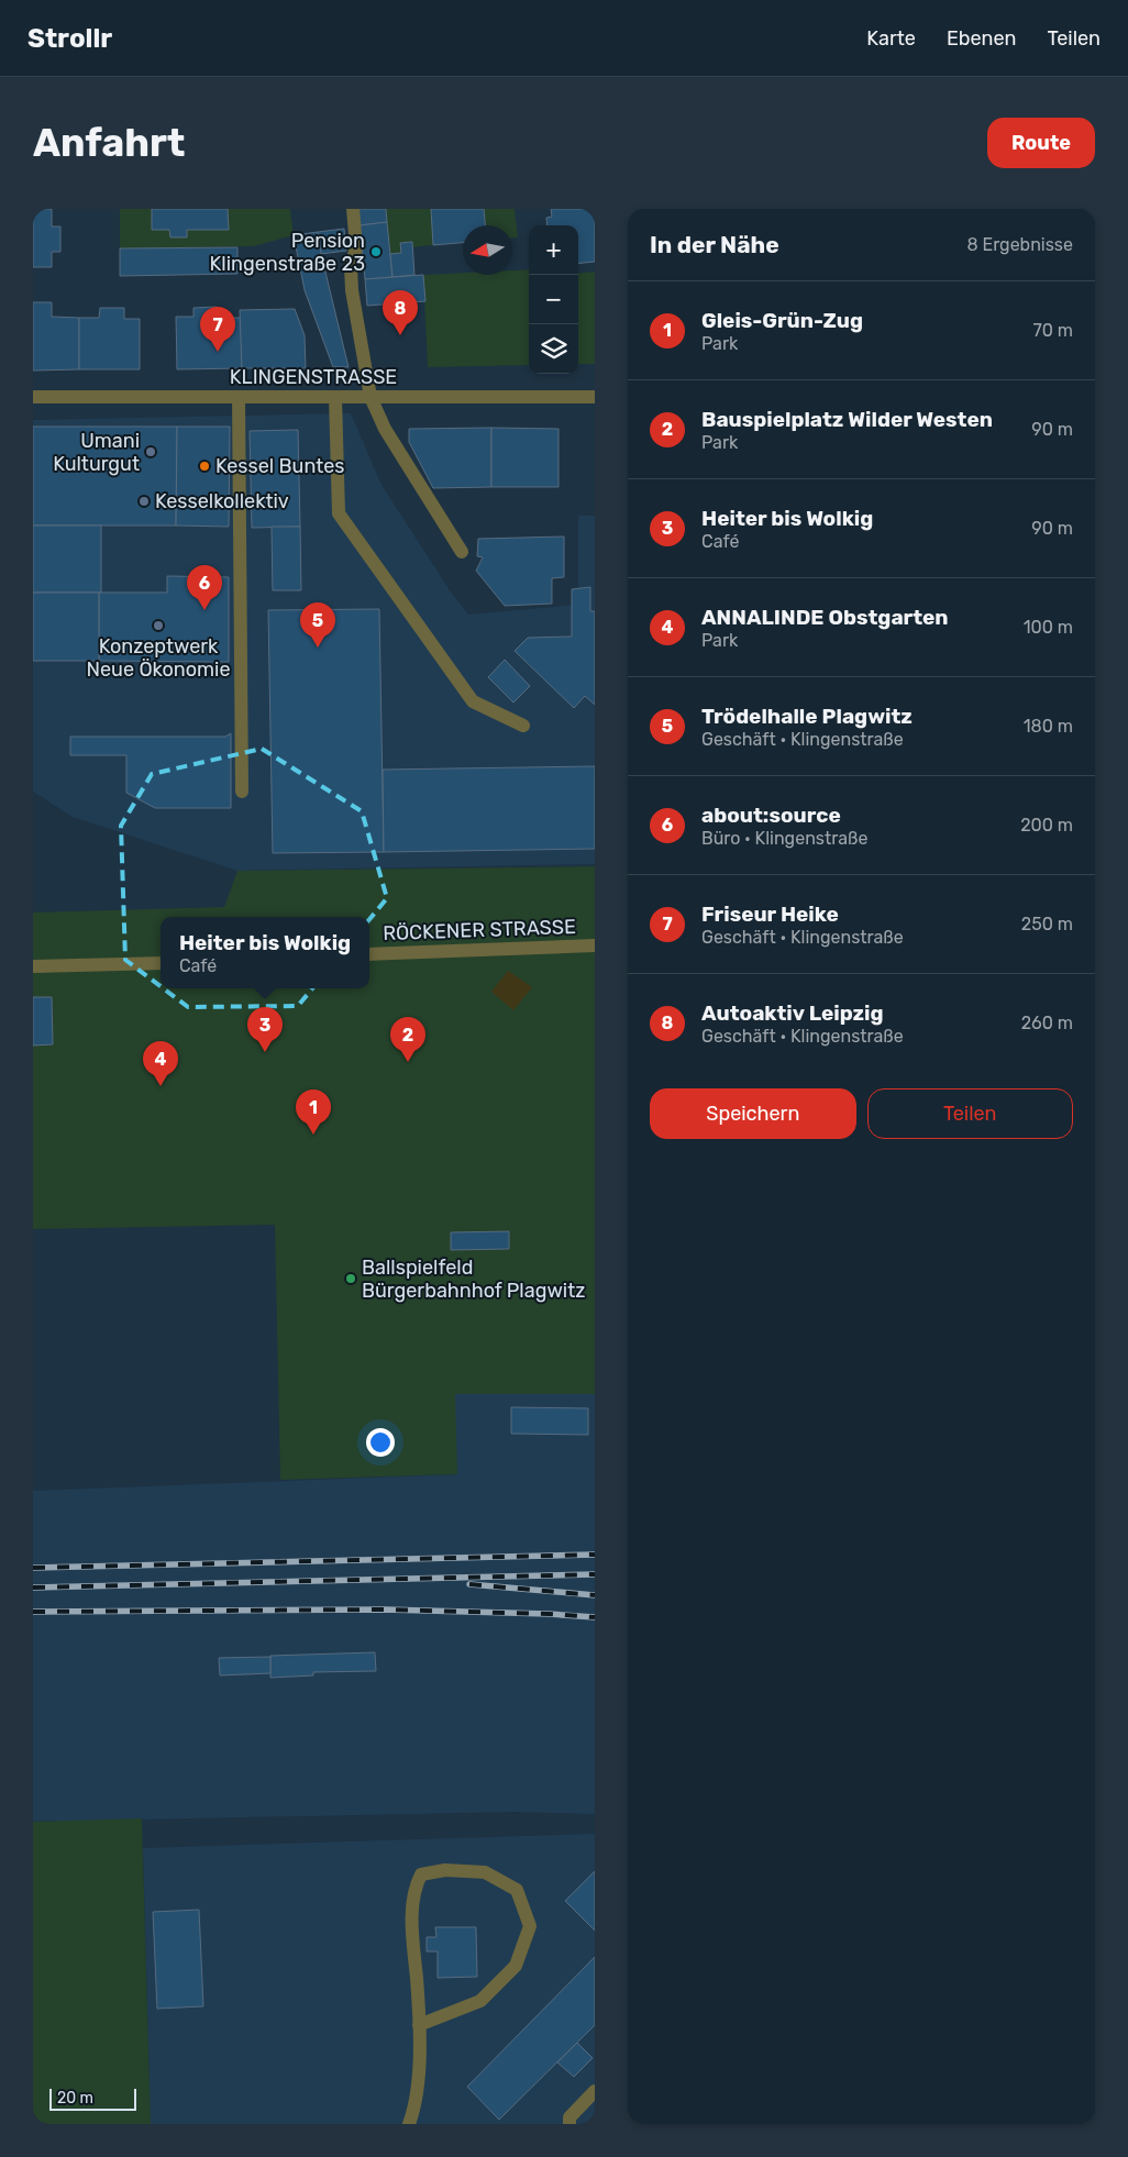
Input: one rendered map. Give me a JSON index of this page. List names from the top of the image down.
{
  "streets": {
    "street": ["KLINGENSTRASSE", "RÖCKENER STRASSE"]
  },
  "places": [
    "Pension Klingenstraße 23",
    "Umani Kulturgut",
    "Kessel Buntes",
    "Kesselkollektiv",
    "Konzeptwerk Neue Ökonomie",
    "Ballspielfeld Bürgerbahnhof Plagwitz"
  ],
  "scale_bar": "20 m",
  "north": "left",
  "page": {
    "header": "Strollr",
    "nav": ["Karte", "Ebenen", "Teilen"],
    "buttons": [
      "Route",
      ["Speichern", "Teilen"]
    ],
    "title": "Anfahrt",
    "heading": ["In der Nähe", "8 Ergebnisse"],
    "map_buttons": ["+", "−"],
    "list": [
      {
        "mark": "1",
        "name": "Gleis-Grün-Zug",
        "note": "Park",
        "value": "70 m"
      },
      {
        "mark": "2",
        "name": "Bauspielplatz Wilder Westen",
        "note": "Park",
        "value": "90 m"
      },
      {
        "mark": "3",
        "name": "Heiter bis Wolkig",
        "note": "Café",
        "value": "90 m"
      },
      {
        "mark": "4",
        "name": "ANNALINDE Obstgarten",
        "note": "Park",
        "value": "100 m"
      },
      {
        "mark": "5",
        "name": "Trödelhalle Plagwitz",
        "note": "Geschäft · Klingenstraße",
        "value": "180 m"
      },
      {
        "mark": "6",
        "name": "about:source",
        "note": "Büro · Klingenstraße",
        "value": "200 m"
      },
      {
        "mark": "7",
        "name": "Friseur Heike",
        "note": "Geschäft · Klingenstraße",
        "value": "250 m"
      },
      {
        "mark": "8",
        "name": "Autoaktiv Leipzig",
        "note": "Geschäft · Klingenstraße",
        "value": "260 m"
      }
    ],
    "pins": [
      "8",
      "7",
      "6",
      "5",
      "3",
      "2",
      "4",
      "1"
    ],
    "popup": ["Heiter bis Wolkig", "Café"],
    "scale": "20 m"
  }
}
